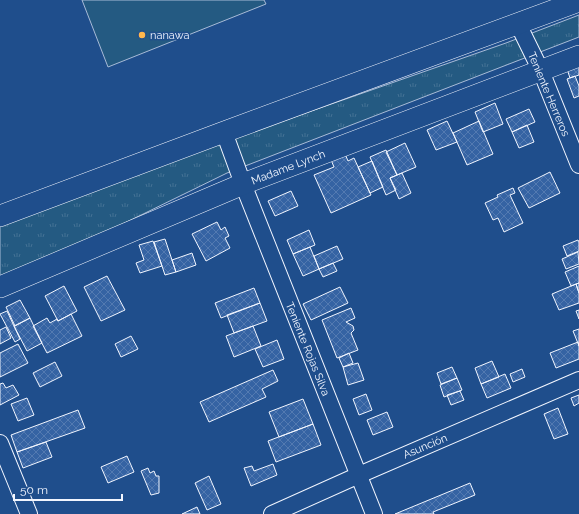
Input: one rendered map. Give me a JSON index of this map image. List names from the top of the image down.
{
  "streets": {
    "main road": ["Madame Lynch"],
    "street": ["Teniente Herreros", "Teniente Rojas Silva", "Asunción"]
  },
  "crossings": [
    ["Teniente Herreros", "Madame Lynch"],
    ["Madame Lynch", "Teniente Rojas Silva"],
    ["Teniente Rojas Silva", "Asunción"]
  ],
  "places": ["nanawa"],
  "scale_bar": "50 m"
}
